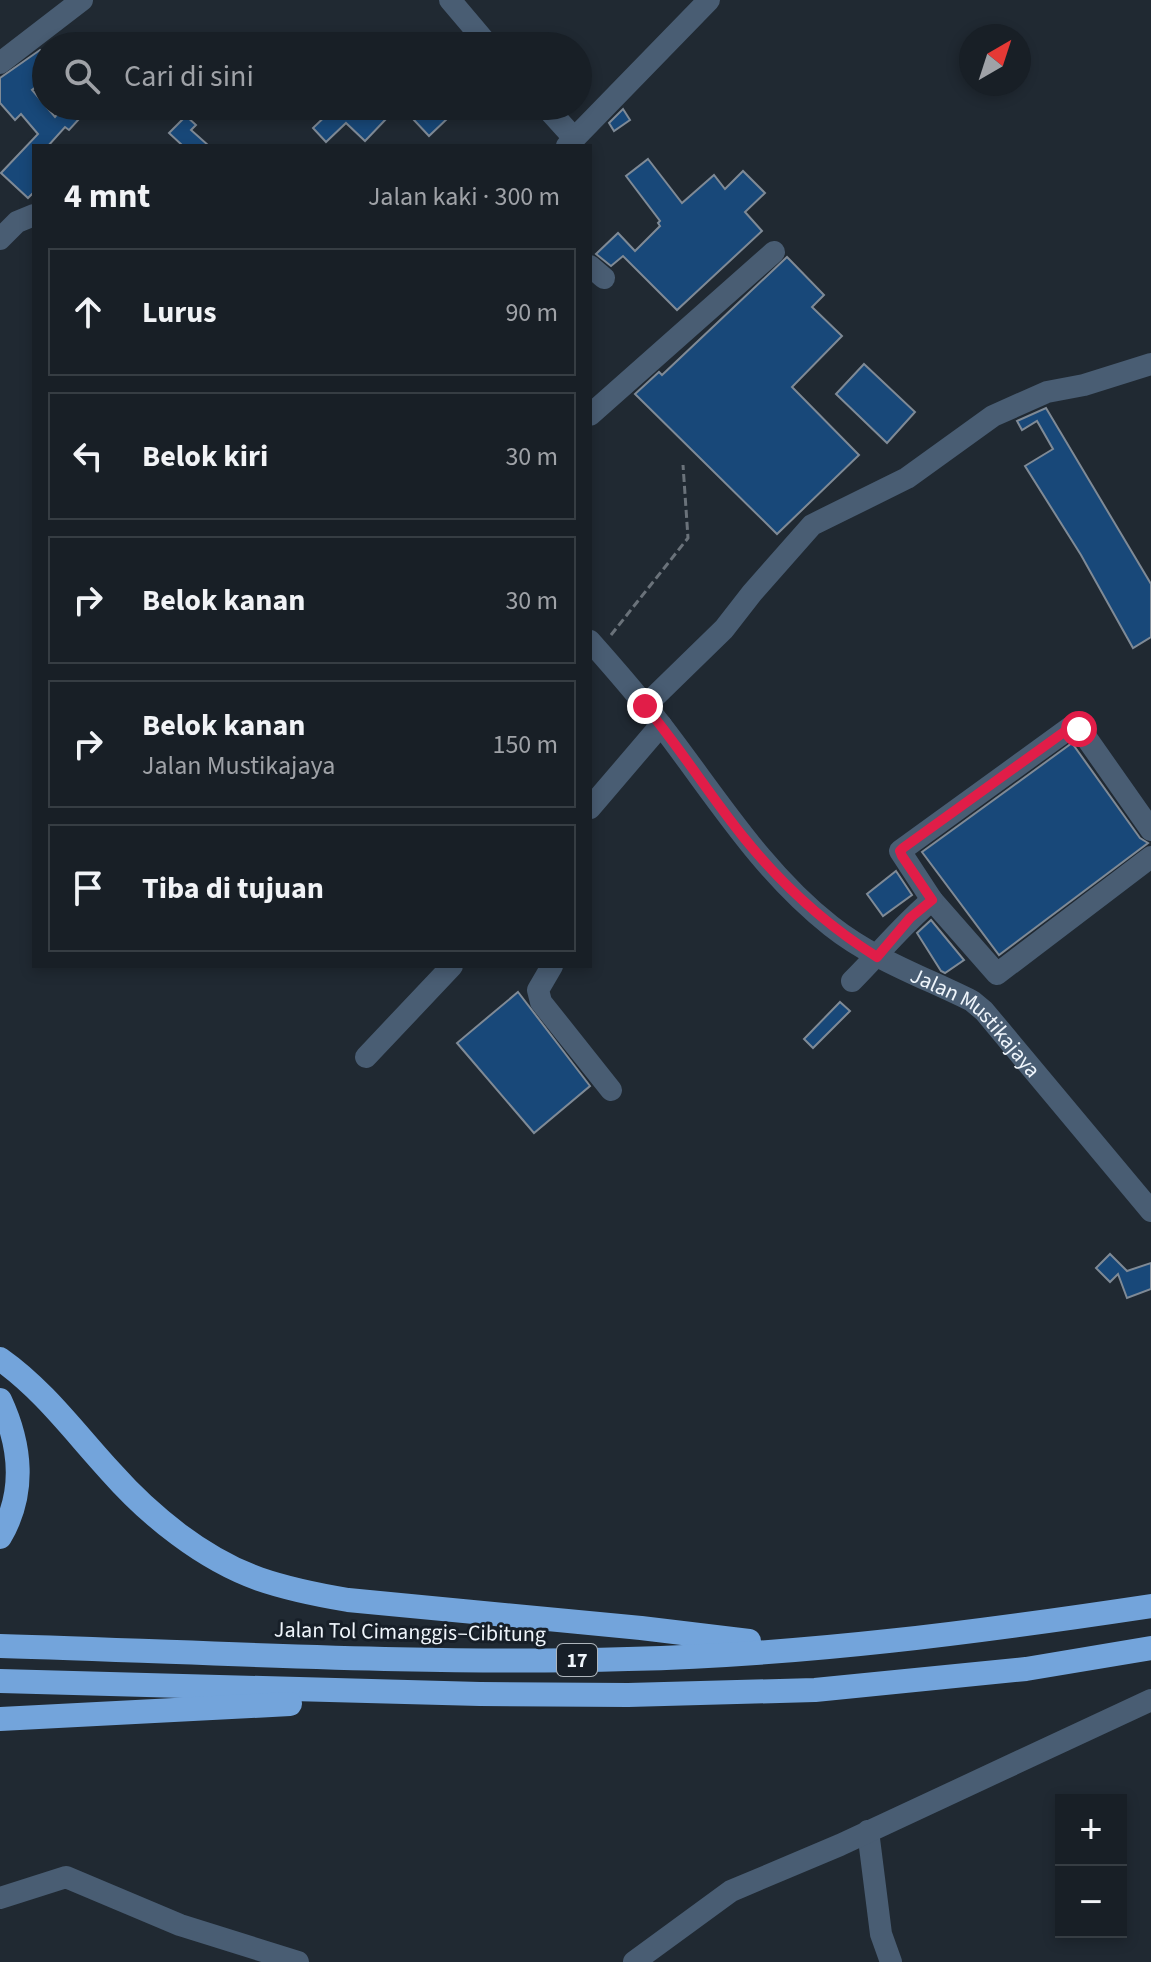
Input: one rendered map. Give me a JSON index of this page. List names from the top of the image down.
{
  "streets": {
    "highway": ["Jalan Tol Cimanggis–Cibitung", "17"],
    "street": ["Jalan Mustikajaya"]
  },
  "north": "top right",
  "page": {
    "search": "Cari di sini",
    "heading": ["4 mnt", "Jalan kaki · 300 m"],
    "list": [
      ["Lurus", "90 m"],
      ["Belok kiri", "30 m"],
      ["Belok kanan", "30 m"],
      ["Belok kanan", "Jalan Mustikajaya", "150 m"],
      "Tiba di tujuan"
    ],
    "map_buttons": ["+", "−"]
  }
}
